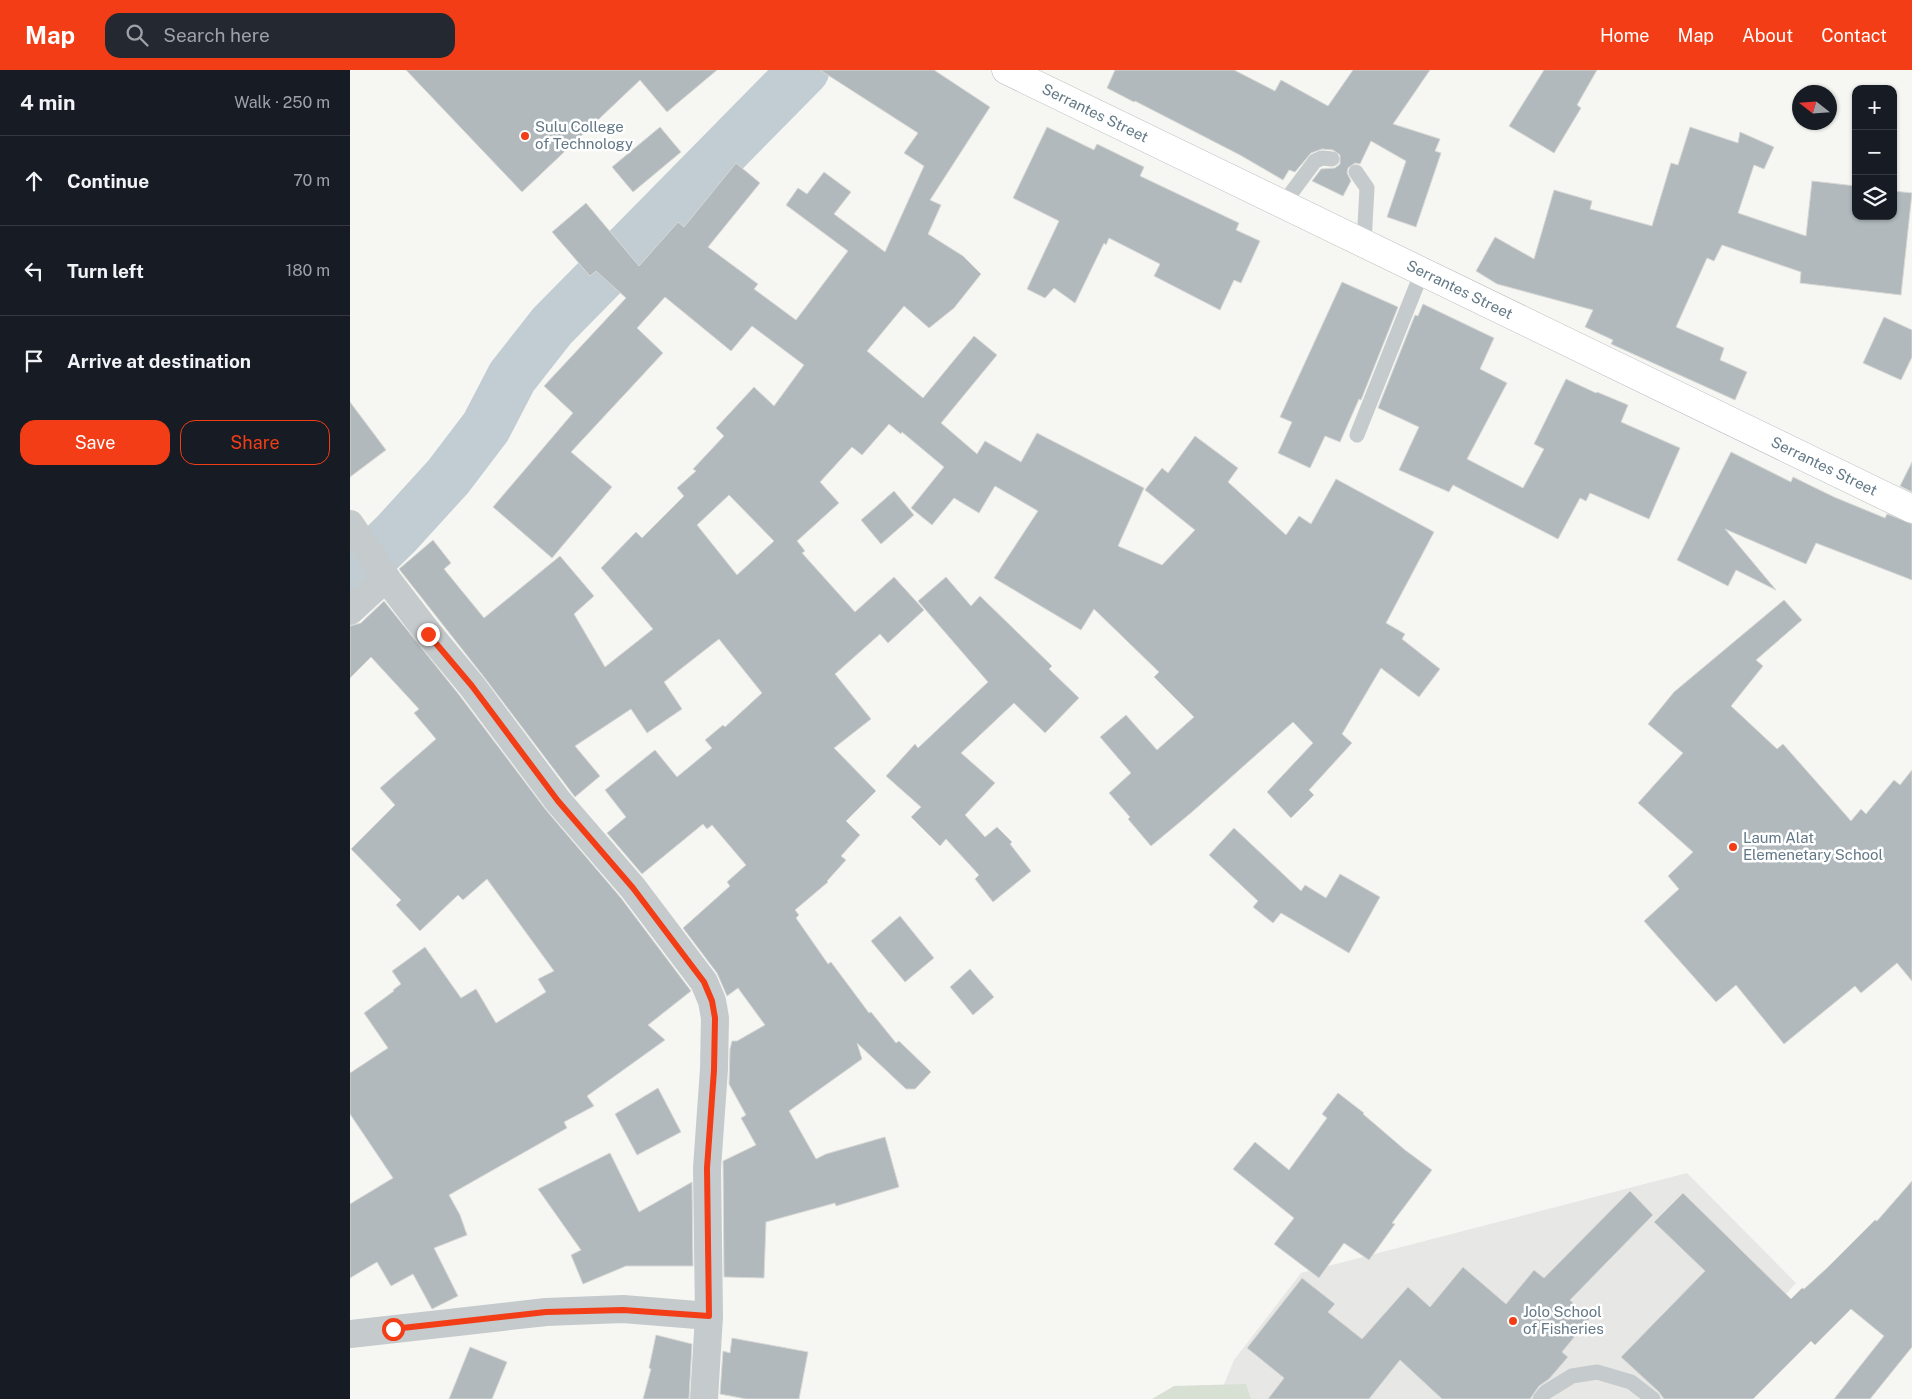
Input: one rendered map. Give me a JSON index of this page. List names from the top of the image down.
{
  "streets": {
    "main road": ["Serrantes Street"]
  },
  "places": ["Sulu College of Technology", "Laum Alat Elemenetary School", "Jolo School of Fisheries"],
  "north": "left",
  "page": {
    "header": "Map",
    "search": "Search here",
    "nav": [
      "Home",
      "Map",
      "About",
      "Contact"
    ],
    "heading": ["4 min", "Walk · 250 m"],
    "map_buttons": ["+", "−"],
    "list": [
      ["Continue", "70 m"],
      ["Turn left", "180 m"],
      "Arrive at destination"
    ],
    "buttons": ["Save", "Share"]
  }
}
